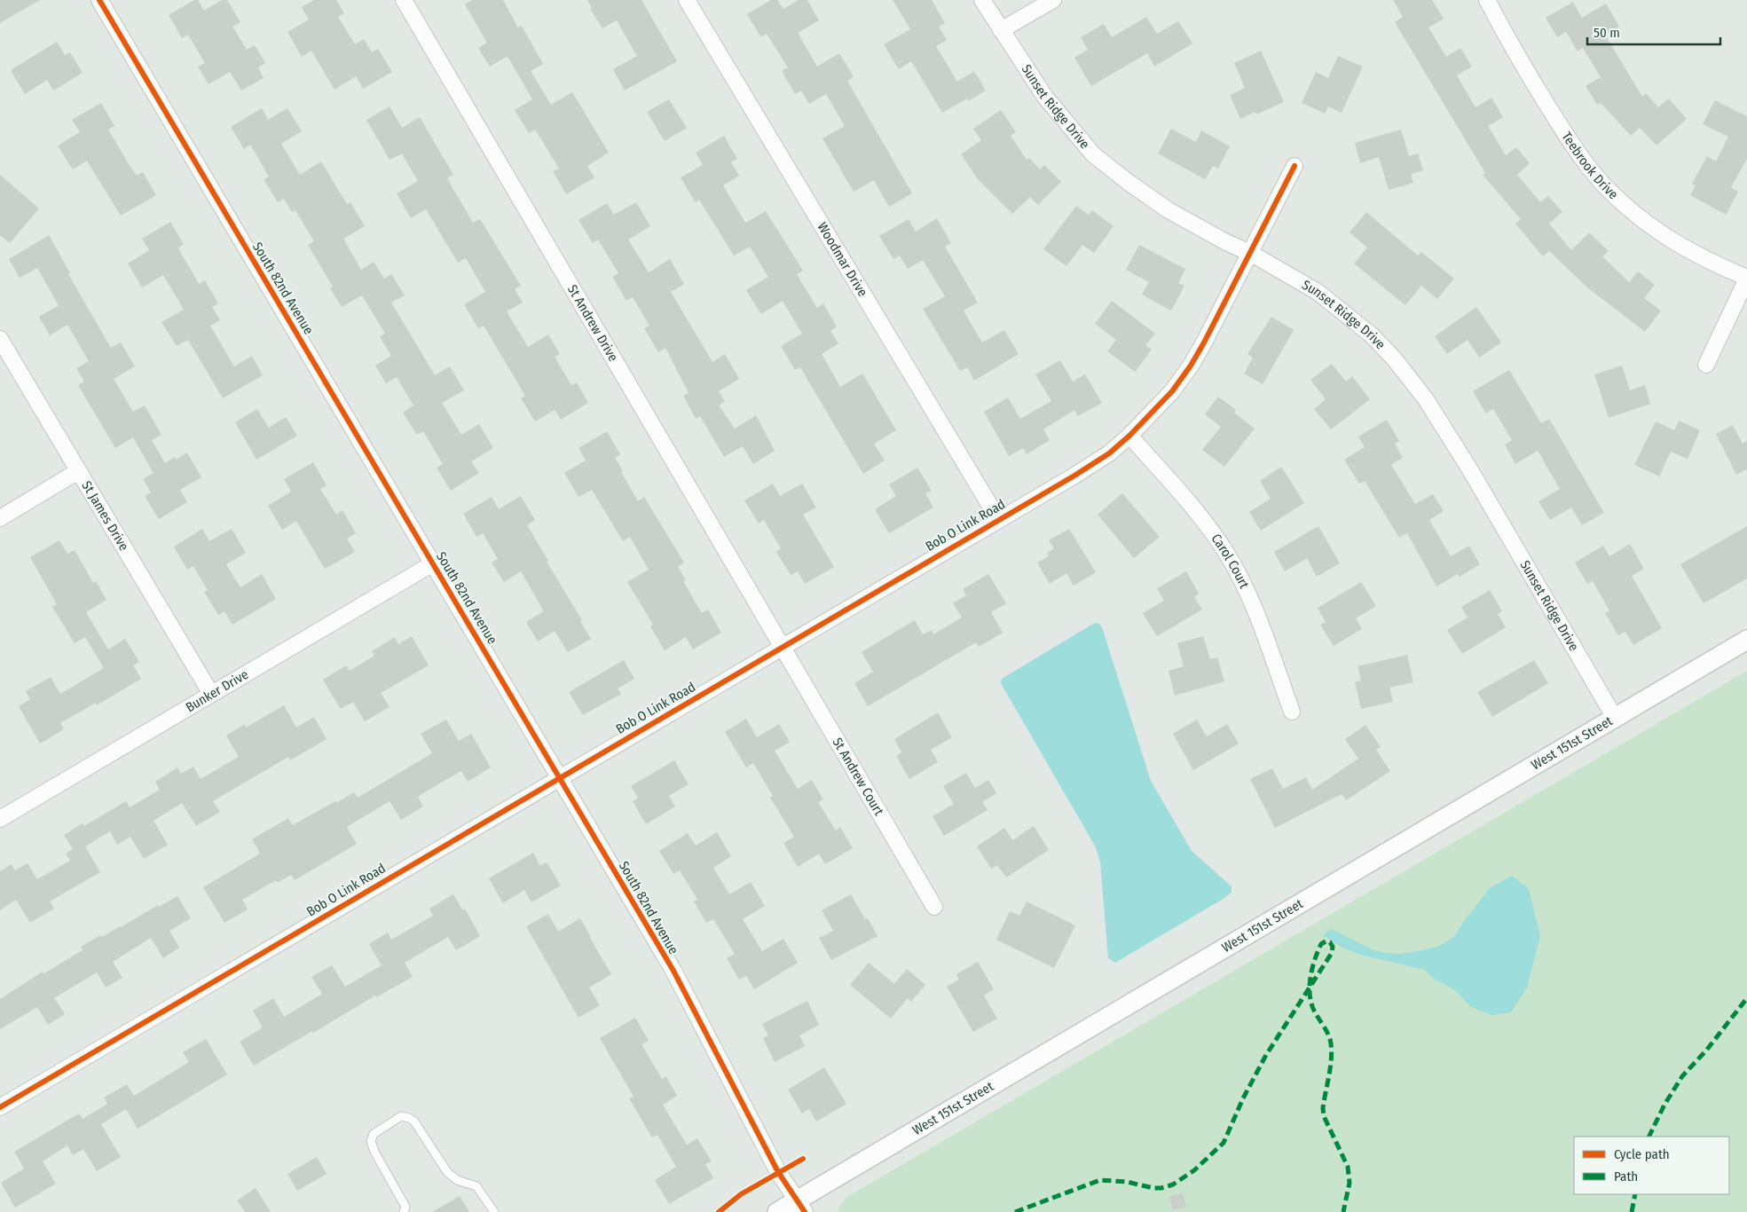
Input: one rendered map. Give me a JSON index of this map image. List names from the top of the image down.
{
  "streets": {
    "street": [
      "Sunset Ridge Drive",
      "Teebrook Drive",
      "Woodmar Drive",
      "South 82nd Avenue",
      "St Andrew Drive",
      "St James Drive",
      "Bob O Link Road",
      "Carol Court",
      "Bunker Drive",
      "West 151st Street",
      "St Andrew Court"
    ]
  },
  "crossings": [
    ["Sunset Ridge Drive", "Bob O Link Road"],
    ["Sunset Ridge Drive", "West 151st Street"],
    ["Woodmar Drive", "Bob O Link Road"],
    ["South 82nd Avenue", "Bob O Link Road"],
    ["South 82nd Avenue", "Bunker Drive"],
    ["South 82nd Avenue", "West 151st Street"],
    ["St Andrew Drive", "Bob O Link Road"],
    ["St Andrew Drive", "St Andrew Court"],
    ["St James Drive", "Bunker Drive"],
    ["Bob O Link Road", "Carol Court"],
    ["Bob O Link Road", "St Andrew Court"]
  ],
  "legend": ["Cycle path", "Path"],
  "scale_bar": "50 m"
}
